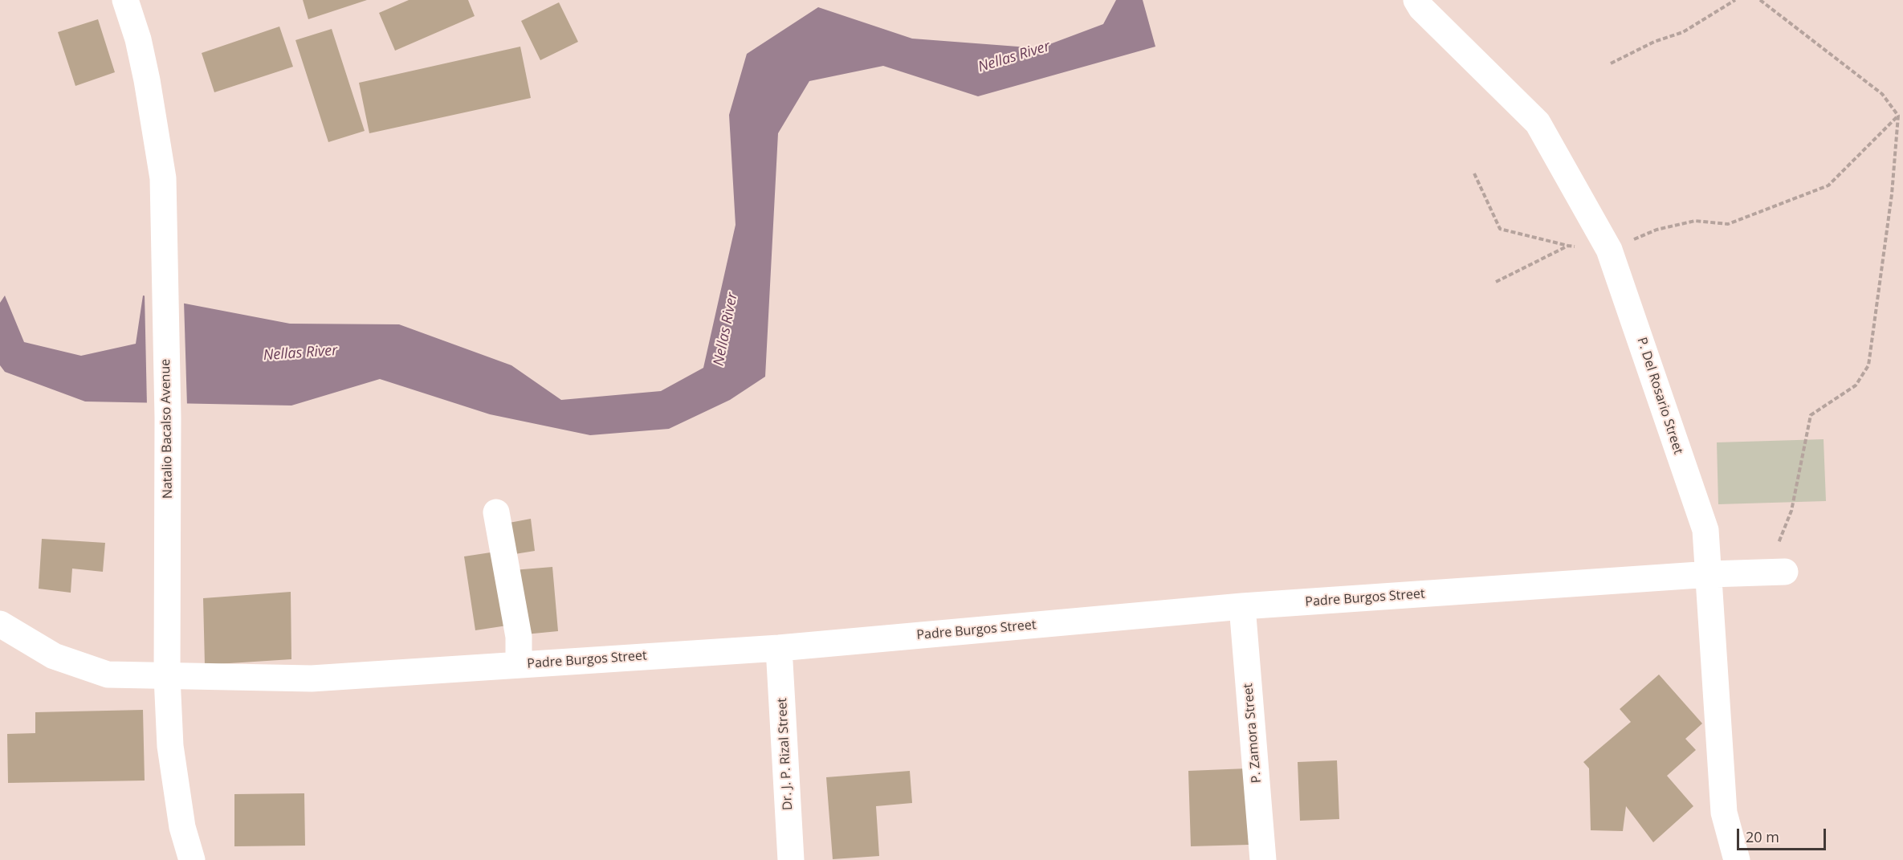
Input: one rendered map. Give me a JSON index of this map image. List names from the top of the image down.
{
  "streets": {
    "main road": [
      "P. Del Rosario Street",
      "Natalio Bacalso Avenue",
      "Padre Burgos Street",
      "P. Zamora Street",
      "Dr. J. P. Rizal Street"
    ]
  },
  "crossings": [
    ["P. Del Rosario Street", "Padre Burgos Street"],
    ["Natalio Bacalso Avenue", "Padre Burgos Street"],
    ["Padre Burgos Street", "P. Zamora Street"],
    ["Padre Burgos Street", "Dr. J. P. Rizal Street"]
  ],
  "water": ["Nellas River"],
  "scale_bar": "20 m"
}
